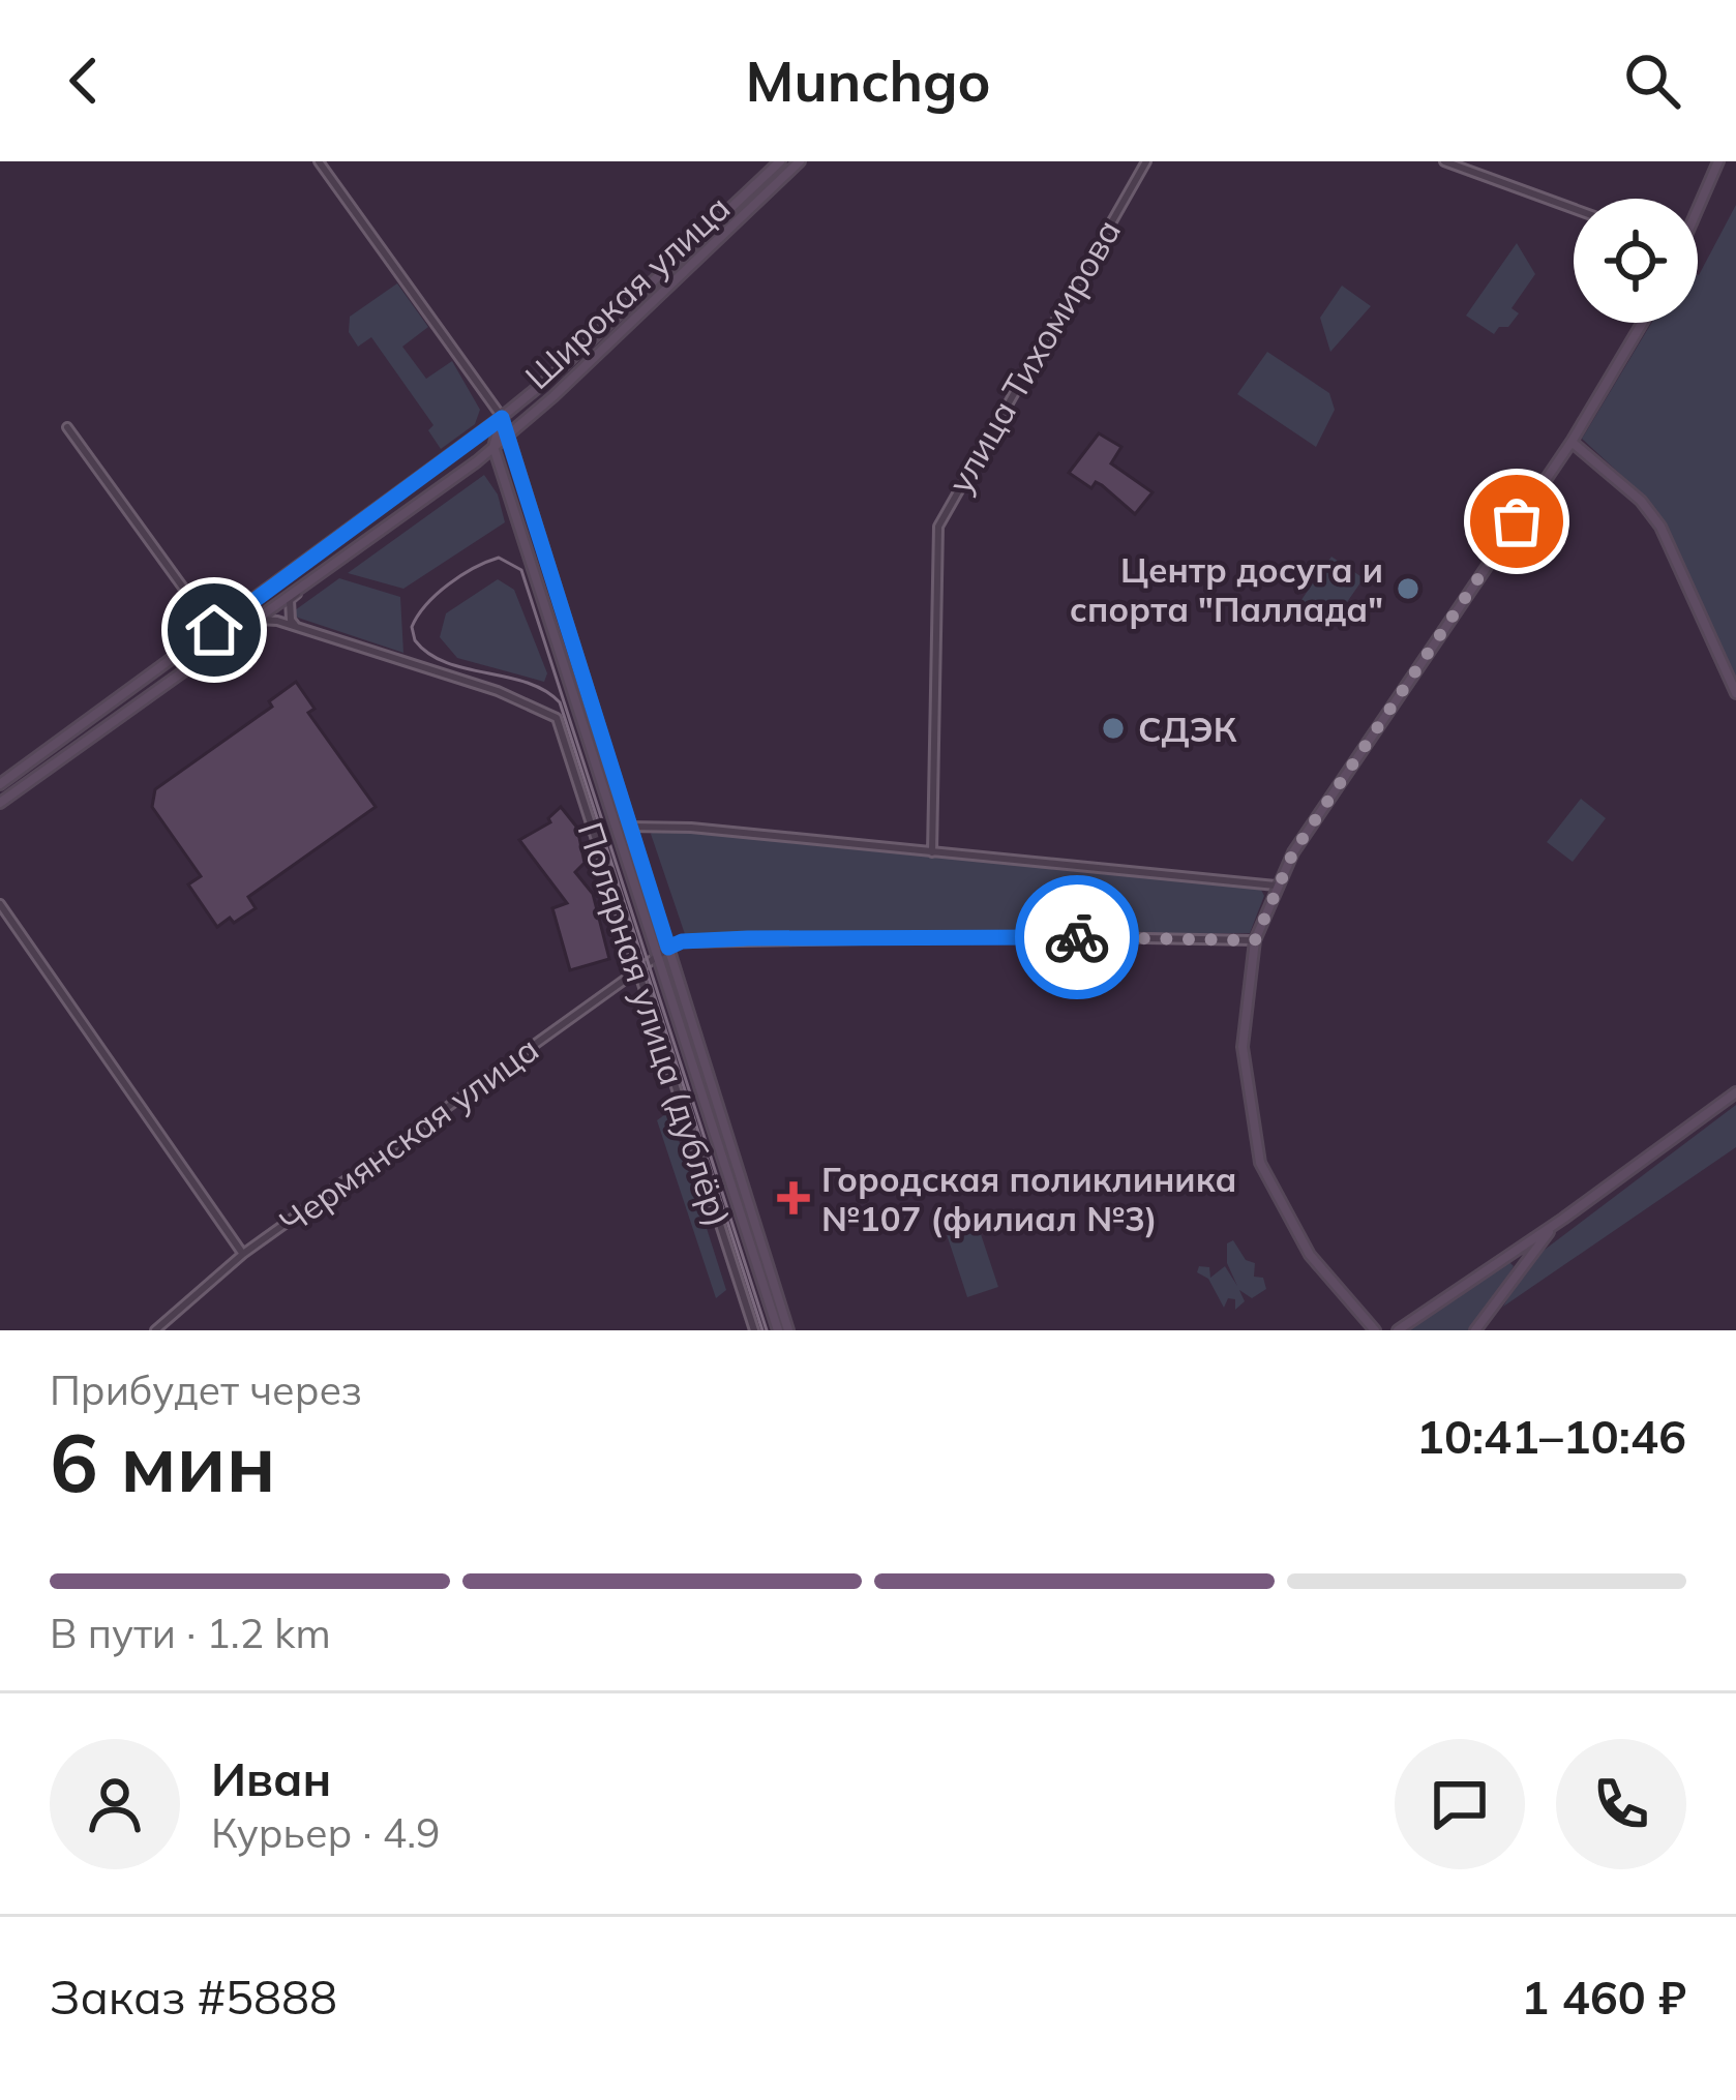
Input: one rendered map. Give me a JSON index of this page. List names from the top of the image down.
{
  "streets": {
    "main road": ["Широкая улица"],
    "street": ["улица Тихомирова", "Полярная улица (дублёр)", "Чермянская улица"]
  },
  "crossings": [
    ["Полярная улица (дублёр)", "Чермянская улица"]
  ],
  "places": {
    "other": ["Центр досуга и спорта \"Паллада\"", "СДЭК"],
    "health": ["Городская поликлиника №107 (филиал №3)"]
  },
  "page": {
    "header": "Munchgo",
    "heading": ["6 мин", "Прибудет через", "10:41–10:46"],
    "panel": [
      "Иван",
      "Курьер · 4.9",
      "Заказ #5888",
      "1 460 ₽"
    ],
    "bar": "В пути · 1.2 km"
  }
}
